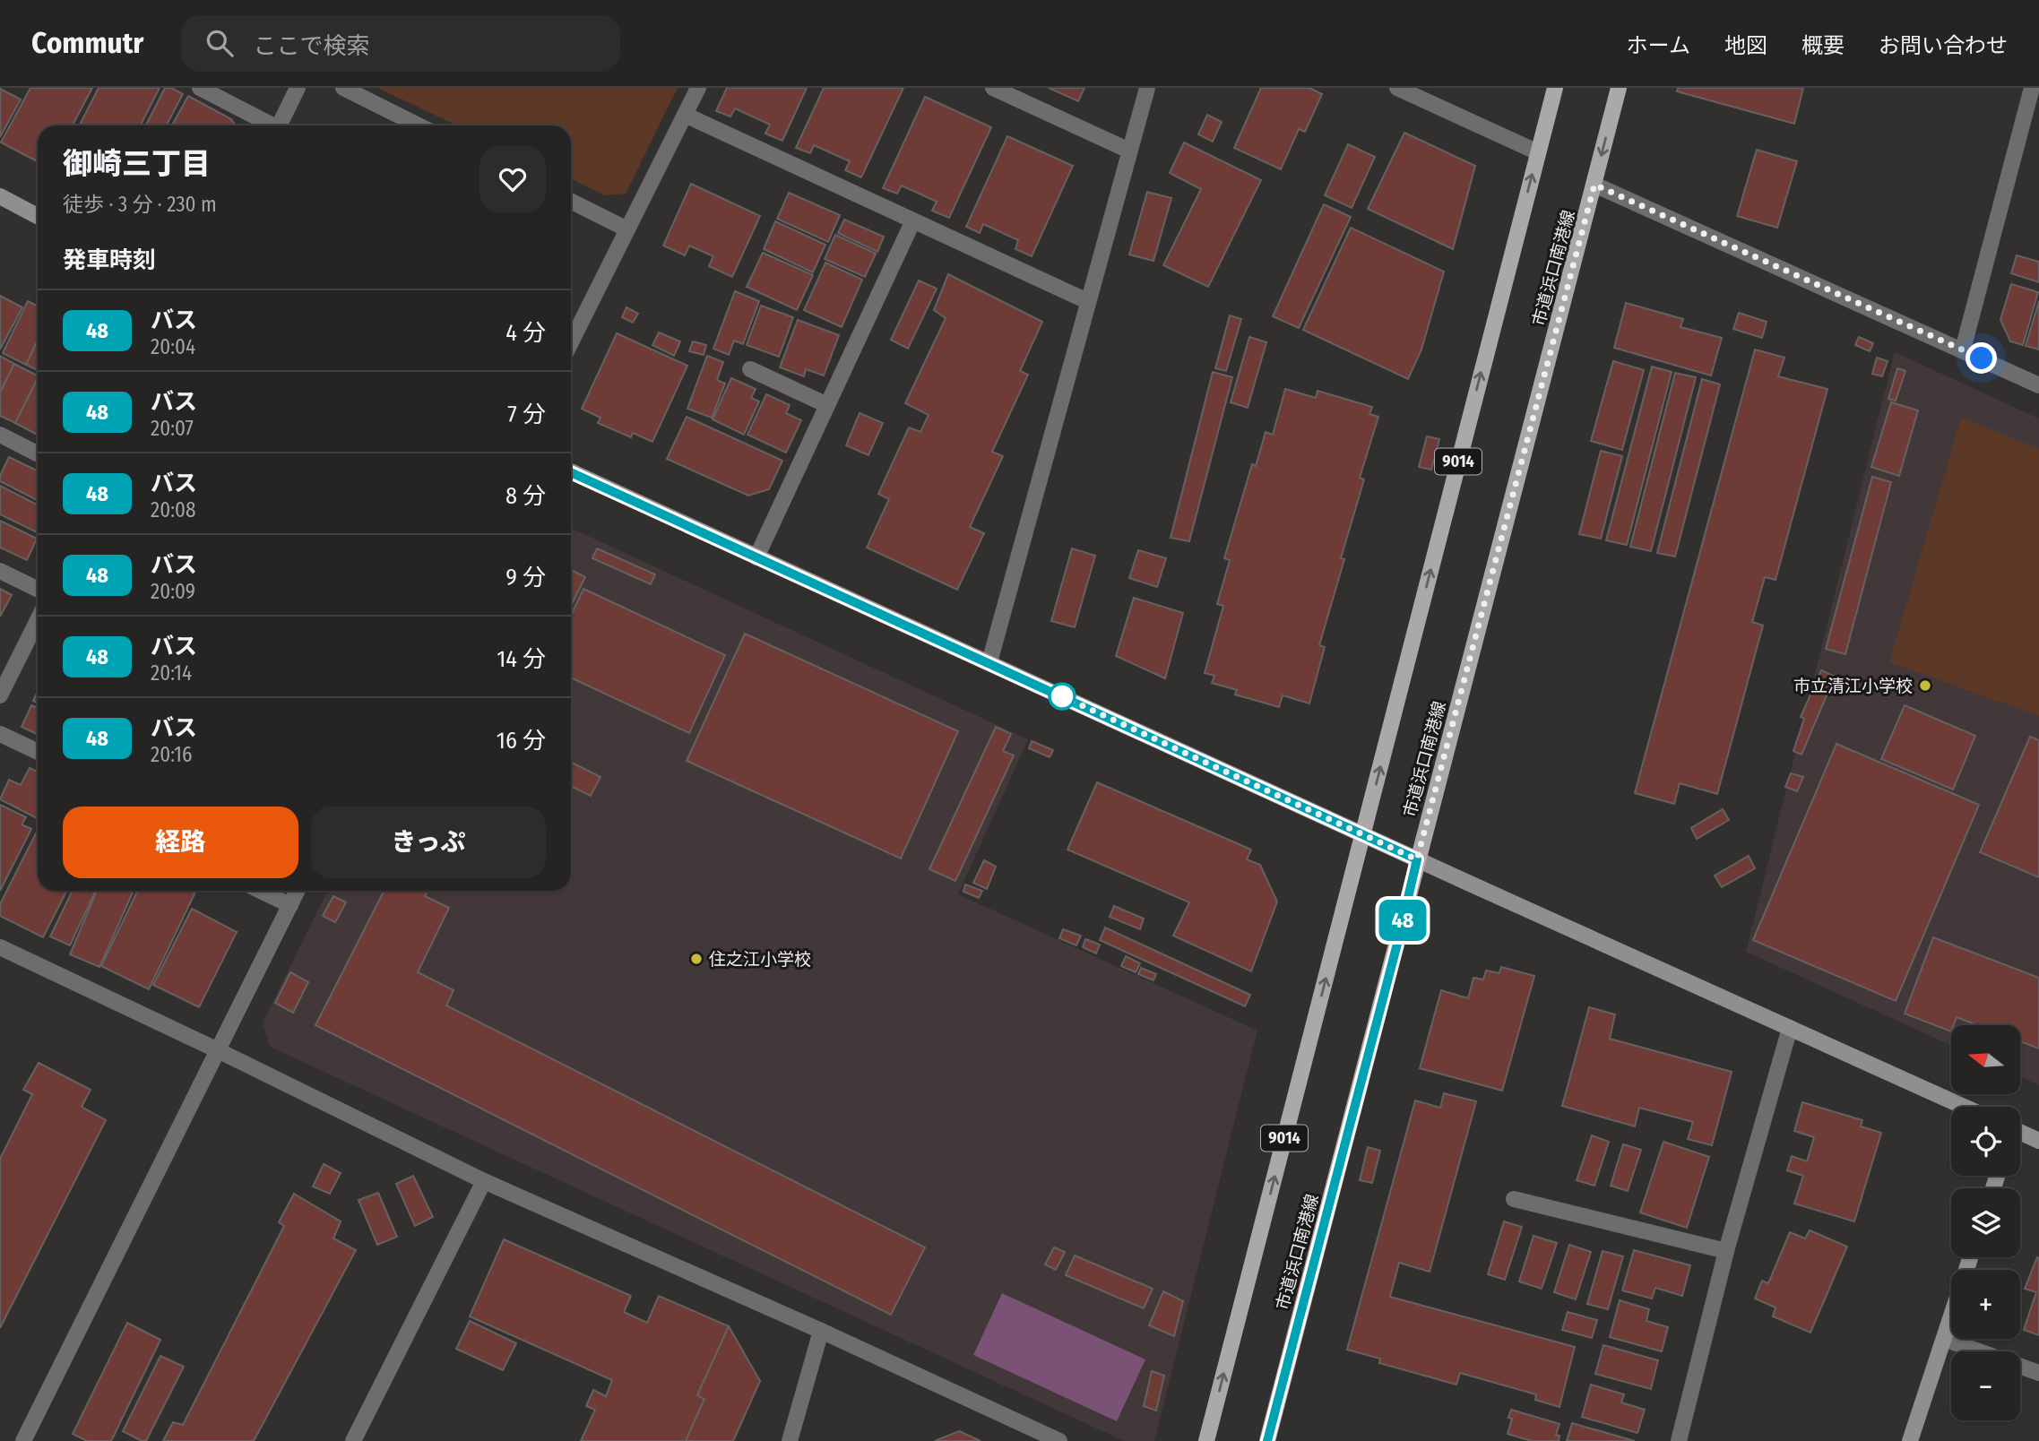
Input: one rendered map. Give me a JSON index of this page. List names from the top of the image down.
{
  "streets": {
    "main road": ["市道浜口南港線", "9014"]
  },
  "places": ["市立清江小学校", "住之江小学校"],
  "lines": ["bus line 48"],
  "north": "left",
  "page": {
    "header": "Commutr",
    "search": "ここで検索",
    "nav": [
      "ホーム",
      "地図",
      "概要",
      "お問い合わせ"
    ],
    "on_map": "48",
    "heading": [
      ["御崎三丁目", "徒歩 · 3 分 · 230 m"],
      "発車時刻"
    ],
    "list": [
      {
        "mark": "48",
        "name": "バス",
        "note": "20:04",
        "value": "4 分"
      },
      {
        "mark": "48",
        "name": "バス",
        "note": "20:07",
        "value": "7 分"
      },
      {
        "mark": "48",
        "name": "バス",
        "note": "20:08",
        "value": "8 分"
      },
      {
        "mark": "48",
        "name": "バス",
        "note": "20:09",
        "value": "9 分"
      },
      {
        "mark": "48",
        "name": "バス",
        "note": "20:14",
        "value": "14 分"
      },
      {
        "mark": "48",
        "name": "バス",
        "note": "20:16",
        "value": "16 分"
      }
    ],
    "buttons": ["経路", "きっぷ"],
    "map_buttons": ["+", "−"]
  }
}
